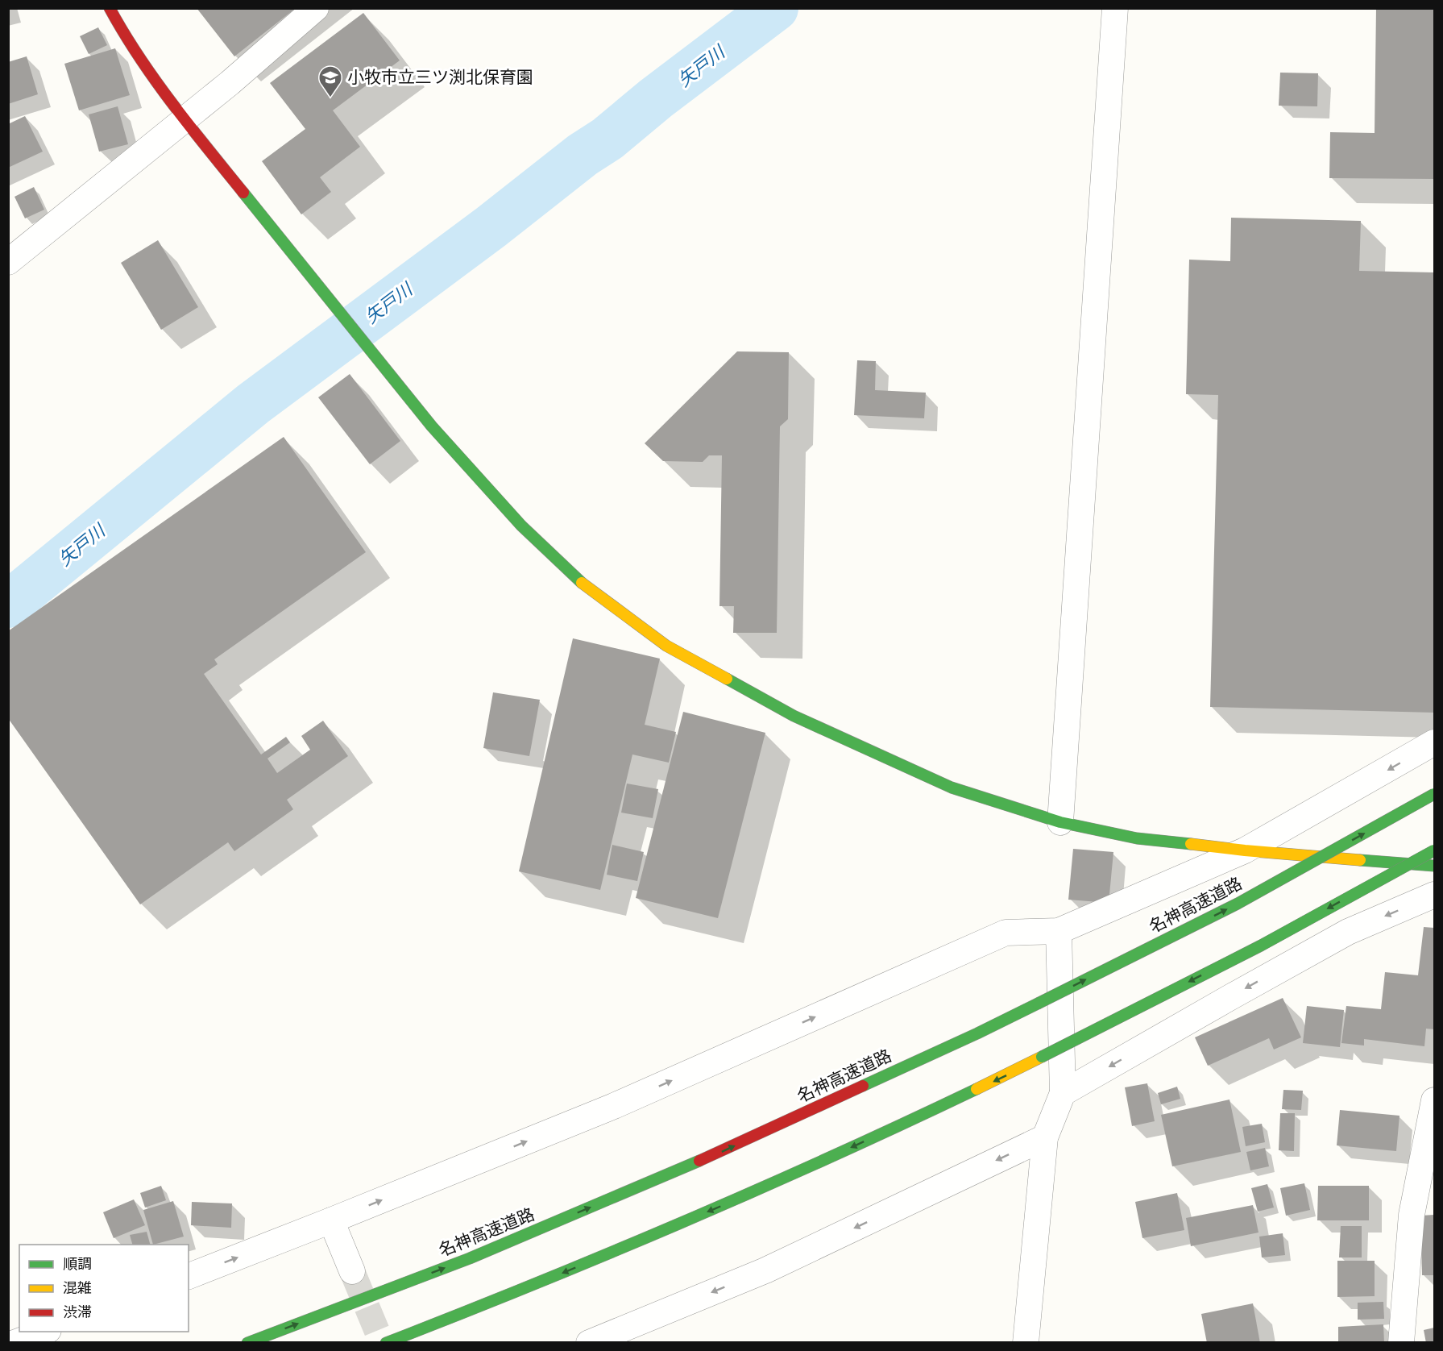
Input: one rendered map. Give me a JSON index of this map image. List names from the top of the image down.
{
  "streets": {
    "main road": ["名神高速道路"]
  },
  "water": ["矢戸川"],
  "places": {
    "school or university": ["小牧市立三ツ渕北保育園"]
  },
  "legend": ["順調", "混雑", "渋滞"]
}
